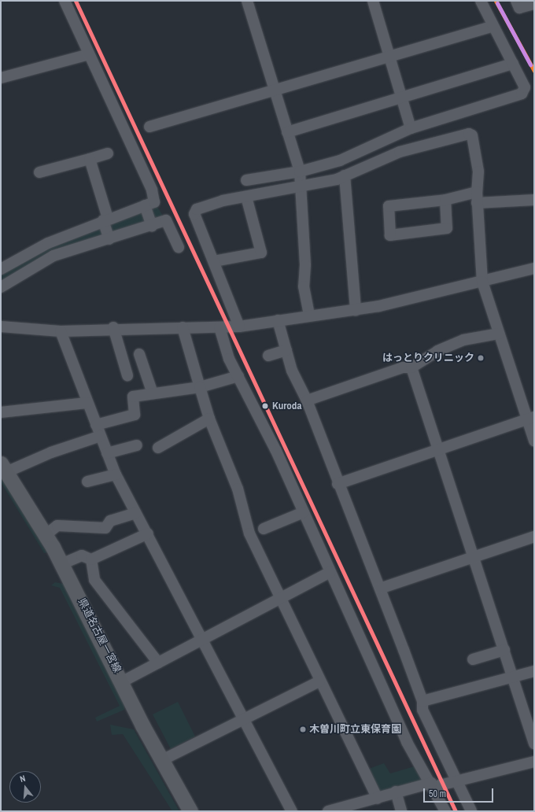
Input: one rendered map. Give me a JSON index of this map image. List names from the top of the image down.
{
  "streets": {
    "main road": ["県道名古屋一宮線"]
  },
  "places": ["はっとりクリニック", "Kuroda", "木曽川町立東保育園"],
  "scale_bar": "50 m",
  "north": "top"
}
